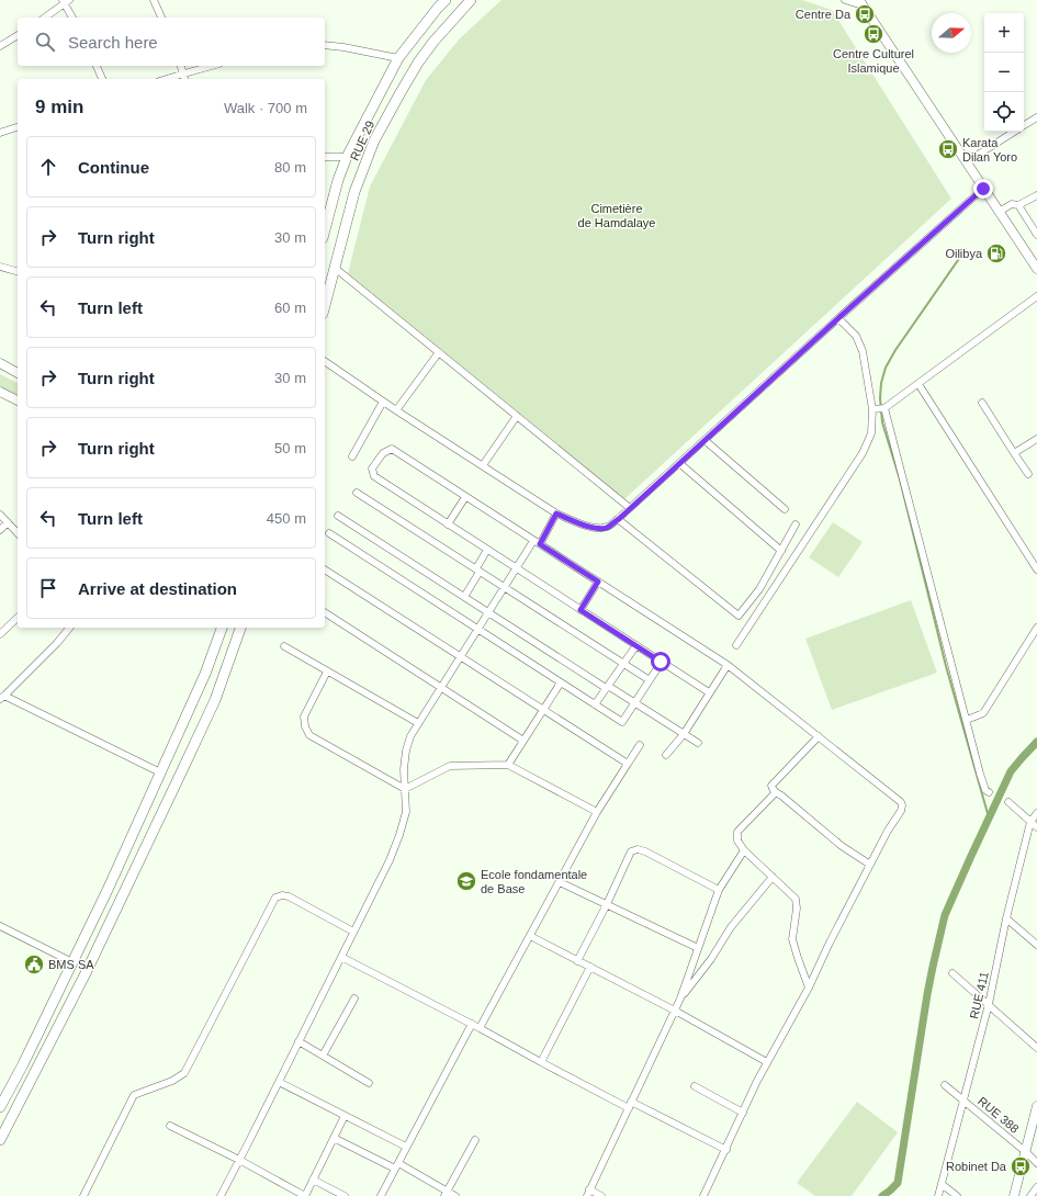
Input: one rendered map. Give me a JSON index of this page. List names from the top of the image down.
{
  "streets": {
    "main road": ["RUE 29"],
    "street": ["RUE 411", "RUE 388"]
  },
  "crossings": [
    ["RUE 411", "RUE 388"]
  ],
  "parks": ["Cimetière de Hamdalaye"],
  "places": {
    "bus stop": [
      "Centre Da",
      "Centre Culturel Islamique",
      "Karata Dilan Yoro",
      "Robinet Da"
    ],
    "fuel station": ["Oilibya"],
    "school or university": ["Ecole fondamentale de Base"],
    "public building": ["BMS SA"]
  },
  "north": "right",
  "page": {
    "map_buttons": ["+", "−"],
    "search": "Search here",
    "heading": ["9 min", "Walk · 700 m"],
    "list": [
      ["Continue", "80 m"],
      ["Turn right", "30 m"],
      ["Turn left", "60 m"],
      ["Turn right", "30 m"],
      ["Turn right", "50 m"],
      ["Turn left", "450 m"],
      "Arrive at destination"
    ]
  }
}
